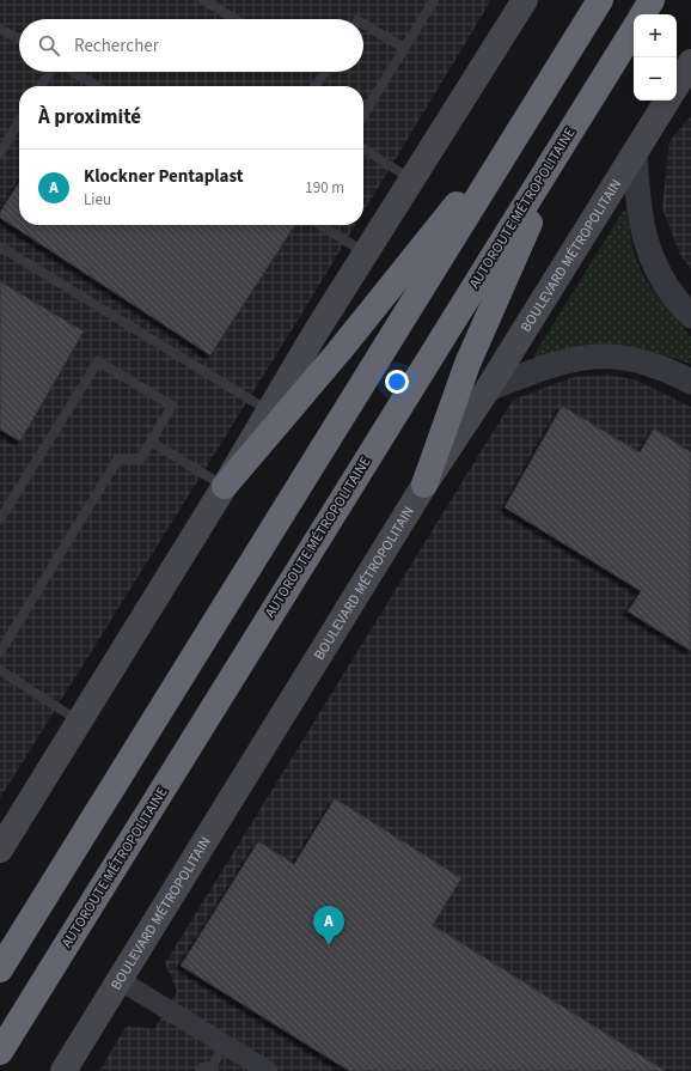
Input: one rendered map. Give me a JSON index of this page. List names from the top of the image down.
{
  "streets": {
    "highway": ["AUTOROUTE MÉTROPOLITAINE"],
    "main road": ["BOULEVARD MÉTROPOLITAIN"]
  },
  "page": {
    "map_buttons": ["+", "−"],
    "search": "Rechercher",
    "heading": "À proximité",
    "list": [
      {
        "mark": "A",
        "name": "Klockner Pentaplast",
        "note": "Lieu",
        "value": "190 m"
      }
    ],
    "pins": "A"
  }
}
